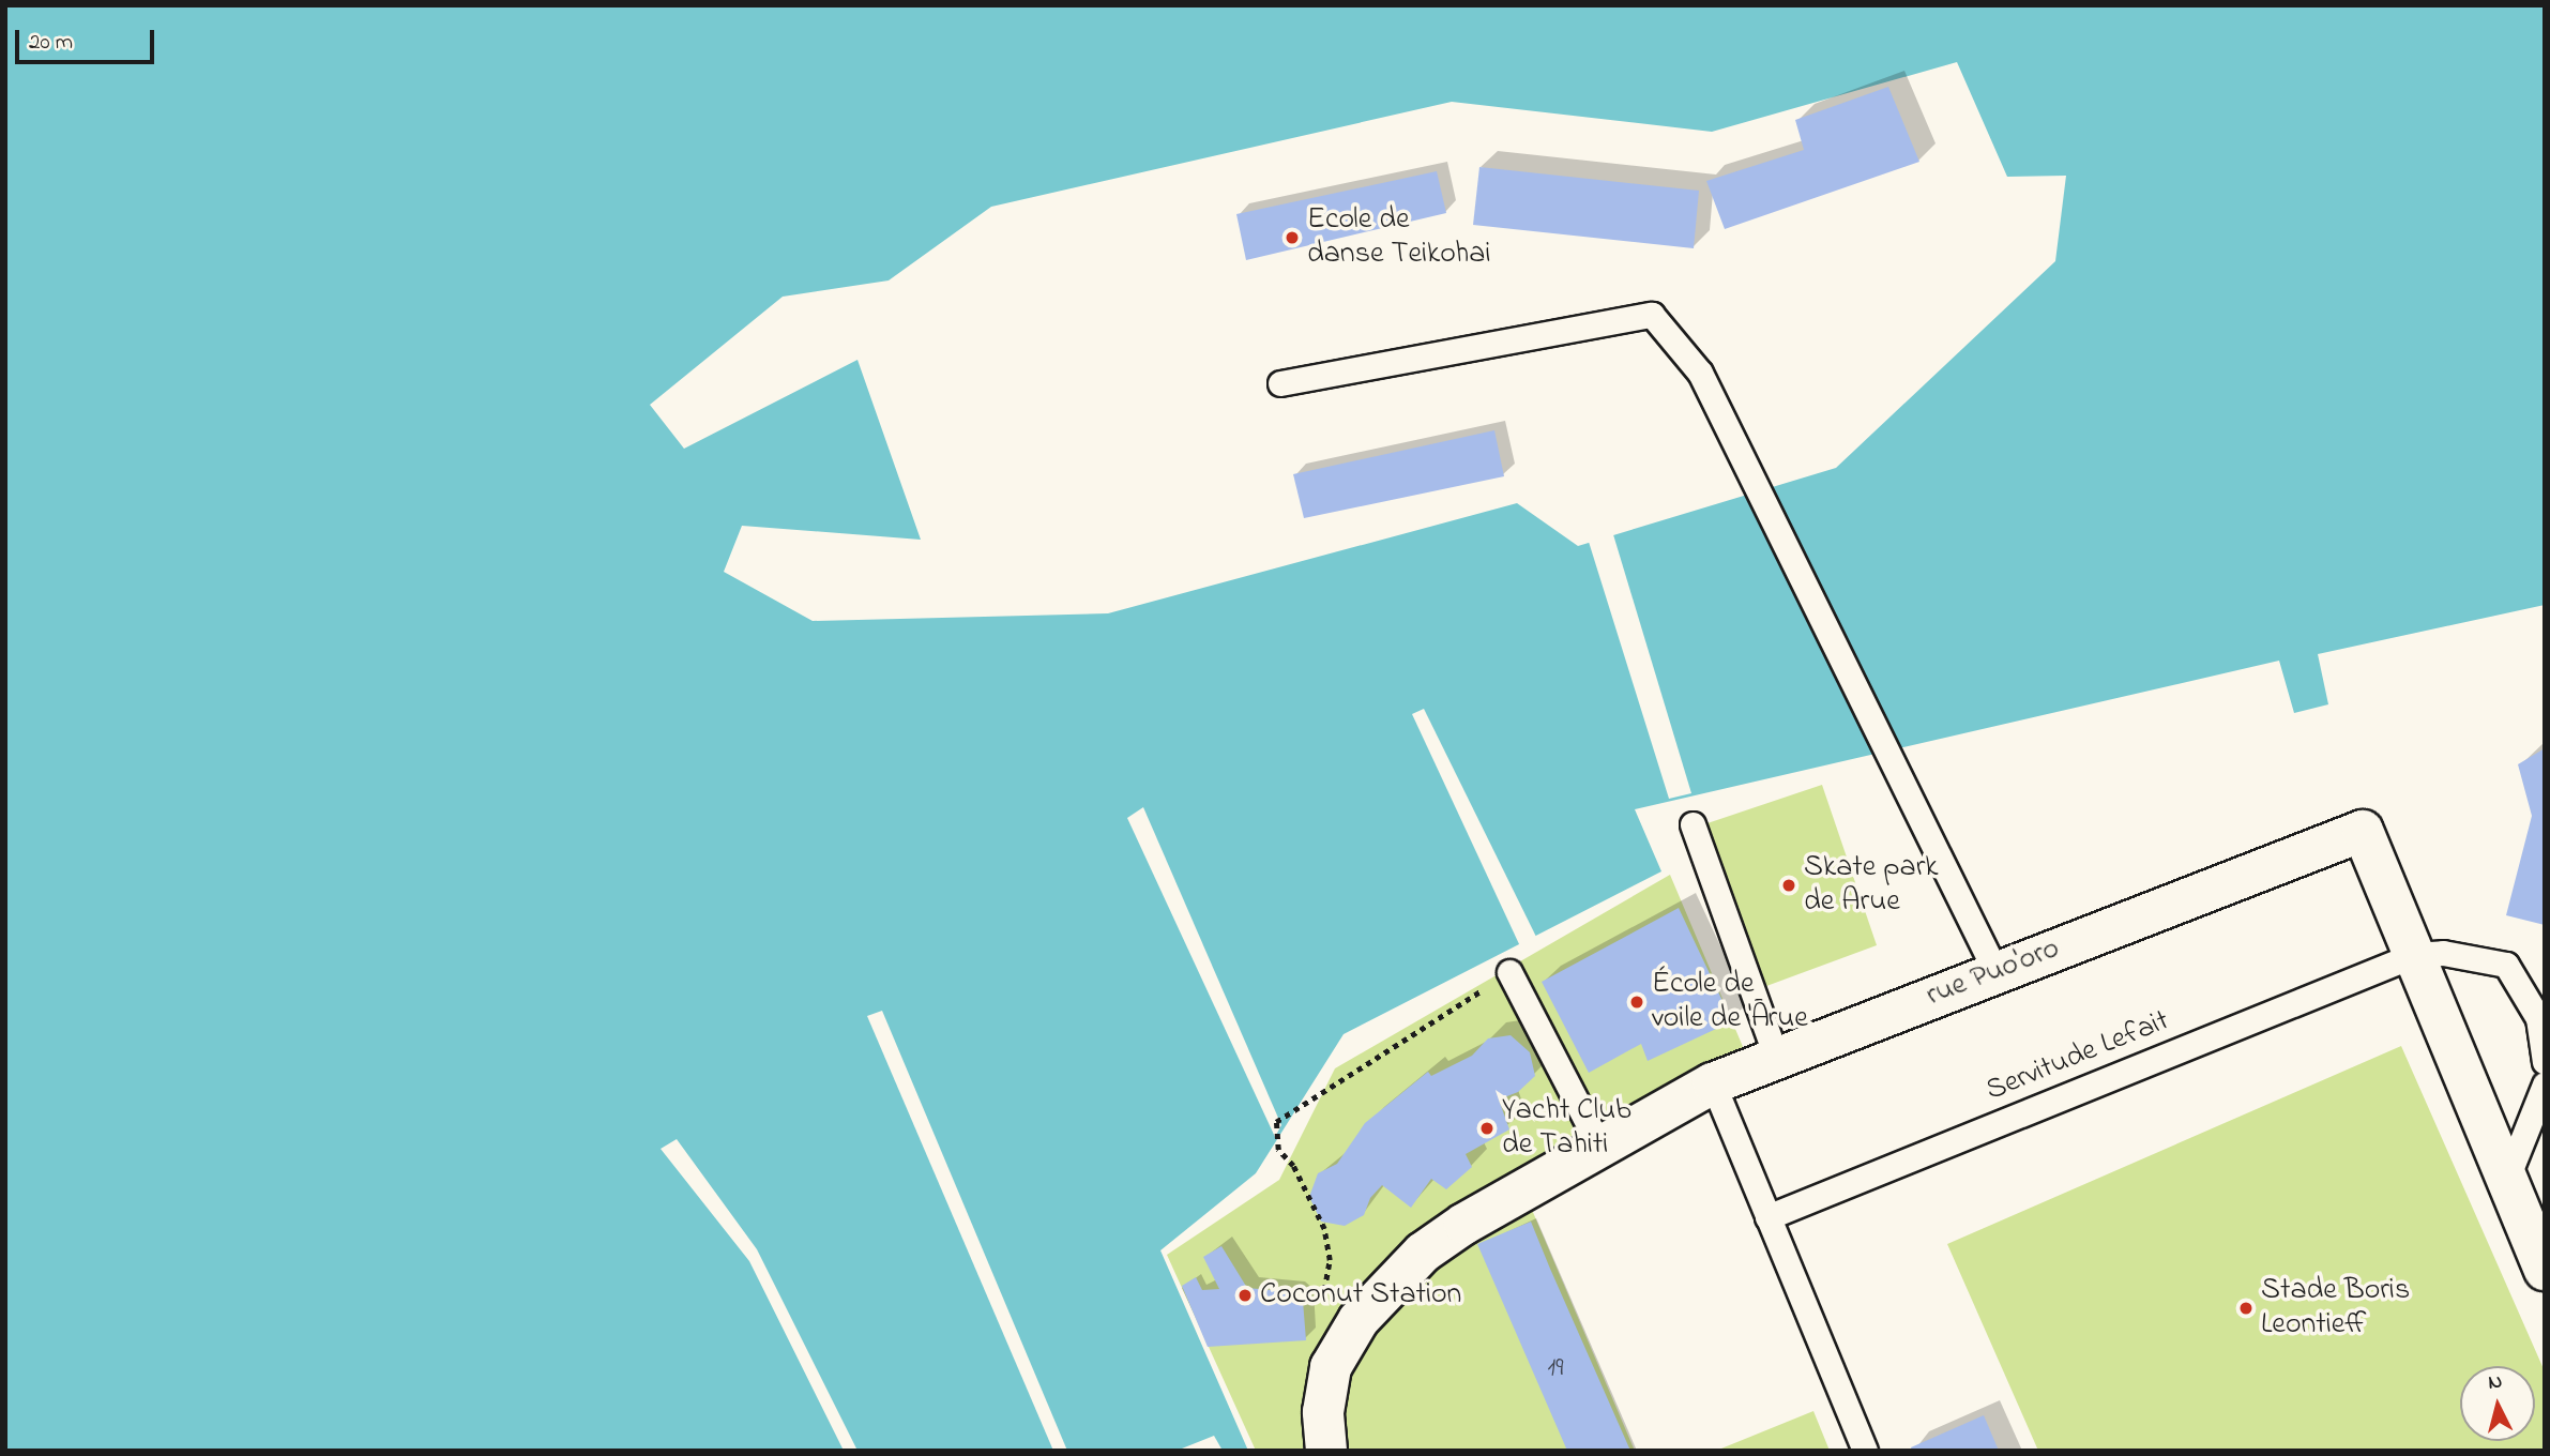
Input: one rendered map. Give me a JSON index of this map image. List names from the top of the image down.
{
  "streets": {
    "street": ["rue Puo'oro"],
    "lane": ["Servitude Lefait"]
  },
  "crossings": [
    ["rue Puo'oro", "Servitude Lefait"]
  ],
  "places": [
    "Ecole de danse Teikohai",
    "Skate park de Arue",
    "École de voile de 'Ārue",
    "Yacht Club de Tahiti",
    "Coconut Station",
    "Stade Boris Leontieff"
  ],
  "house_numbers": ["19"],
  "scale_bar": "20 m",
  "north": "top"
}
